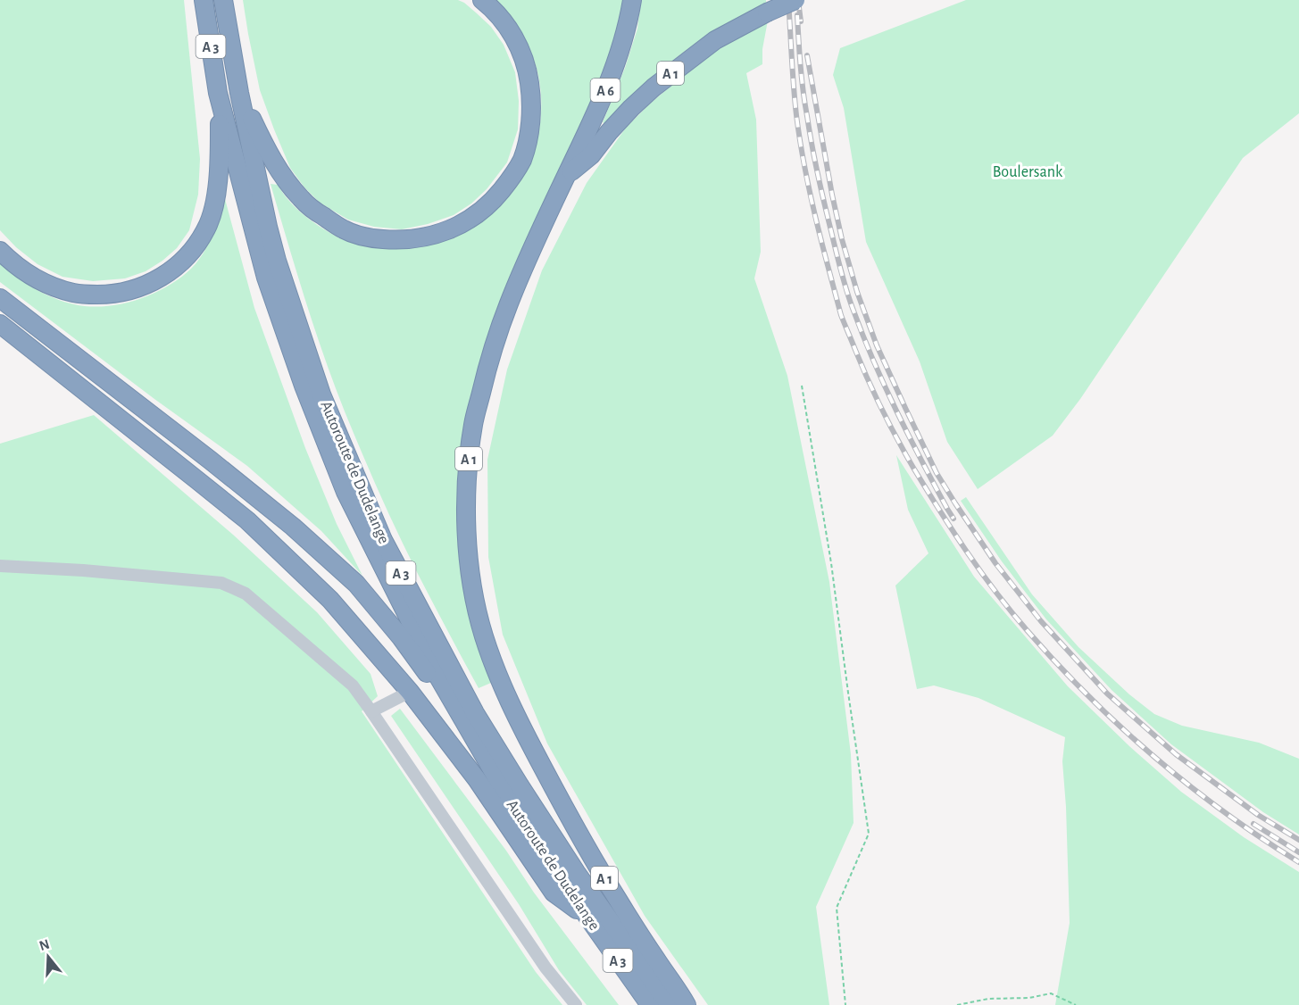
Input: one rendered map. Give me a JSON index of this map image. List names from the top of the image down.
{
  "streets": {
    "highway": [
      "A 3",
      "A 1",
      "A 6",
      "Autoroute de Dudelange"
    ]
  },
  "crossings": [
    ["A 3", "Autoroute de Dudelange"],
    ["A 1", "A 6"]
  ],
  "parks": ["Boulersank"],
  "north": "top"
}
